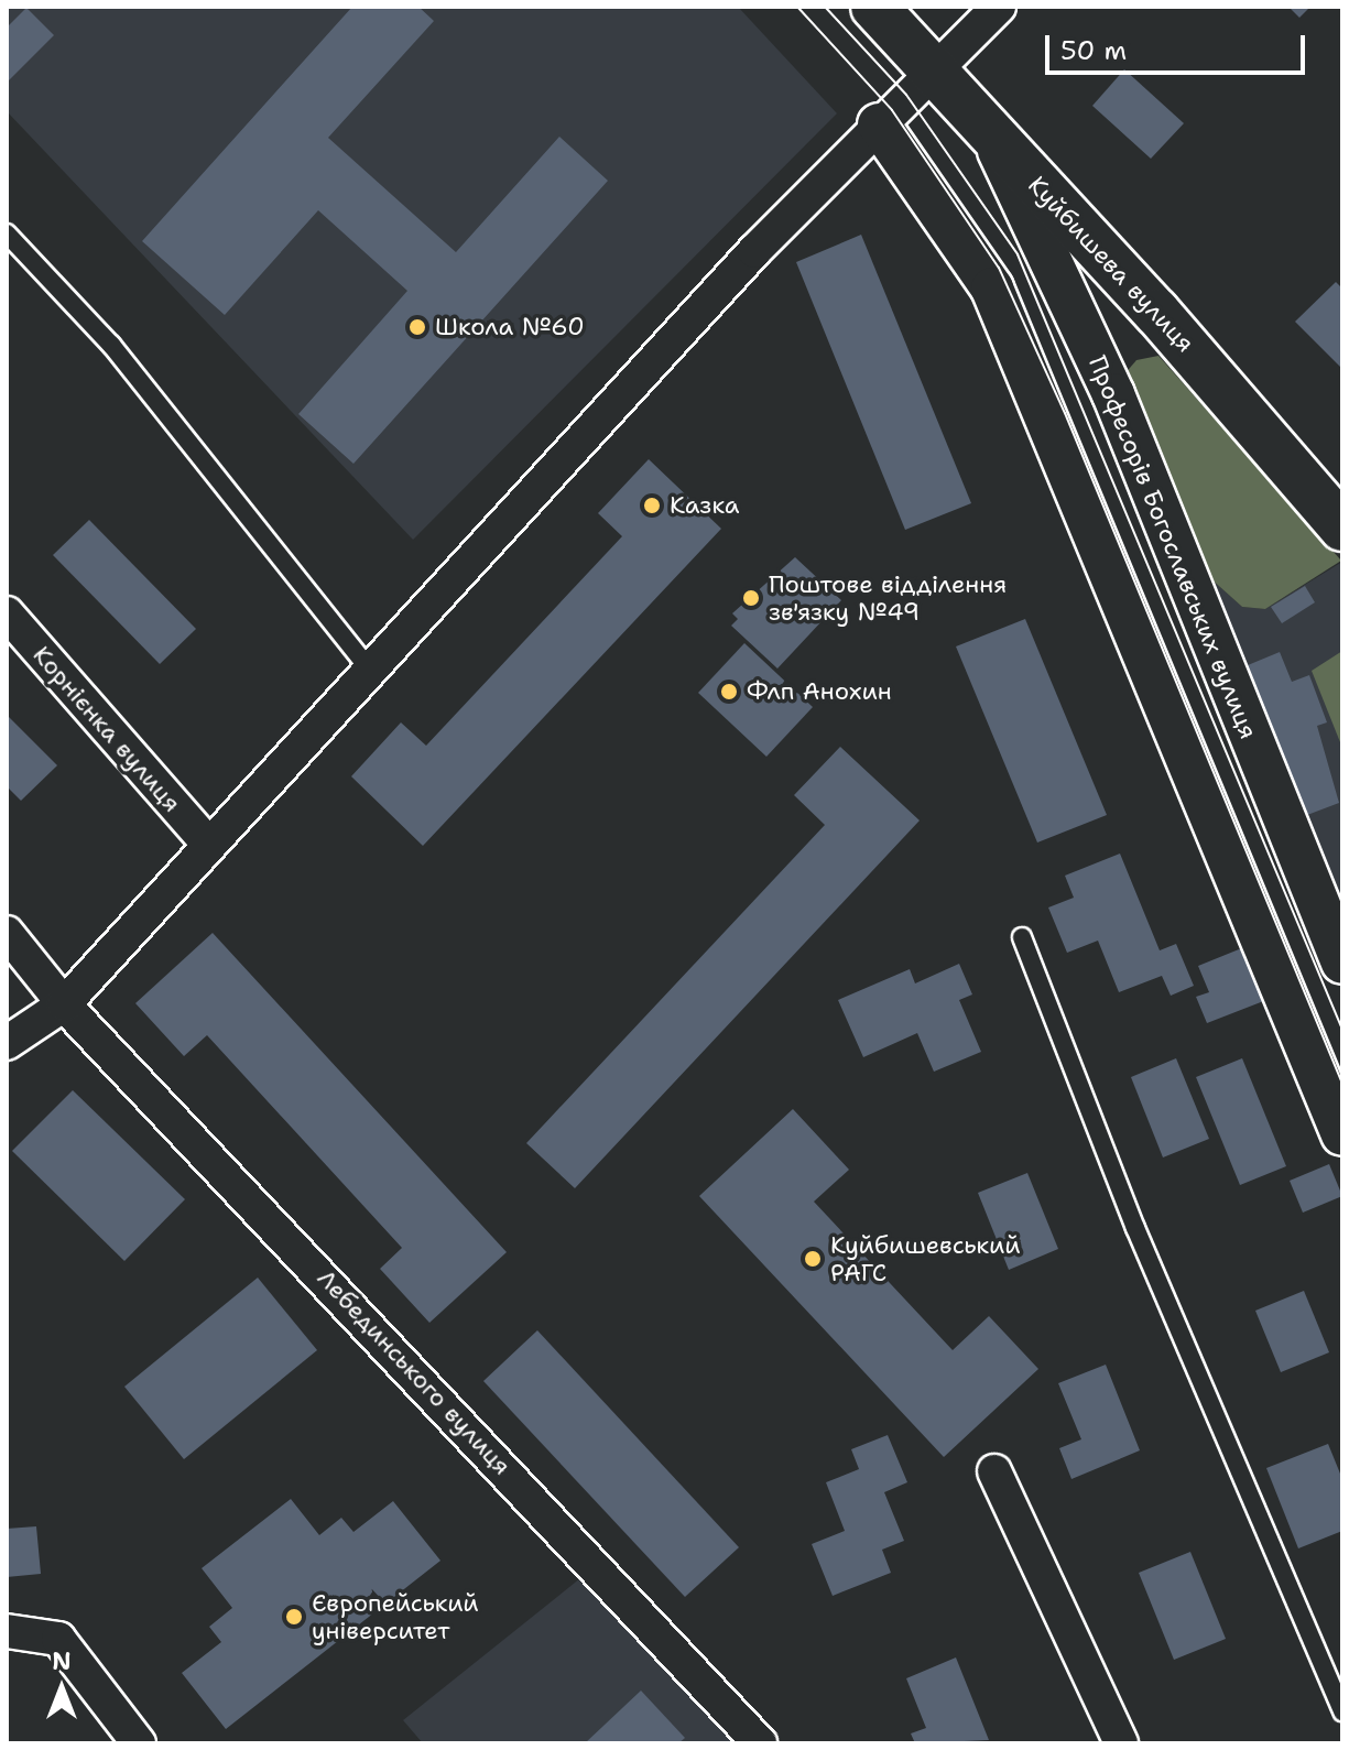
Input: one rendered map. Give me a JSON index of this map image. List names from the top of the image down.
{
  "streets": {
    "main road": ["Куйбишева вулиця"],
    "street": ["Професорів Богославських вулиця", "Корнієнка вулиця", "Лебединського вулиця"]
  },
  "crossings": [
    ["Куйбишева вулиця", "Професорів Богославських вулиця"]
  ],
  "places": [
    "Школа №60",
    "Казка",
    "Поштове відділення зв'язку №49",
    "Флп Анохин",
    "Куйбишевський РАГС",
    "Європейський університет"
  ],
  "scale_bar": "50 m",
  "north": "top"
}
